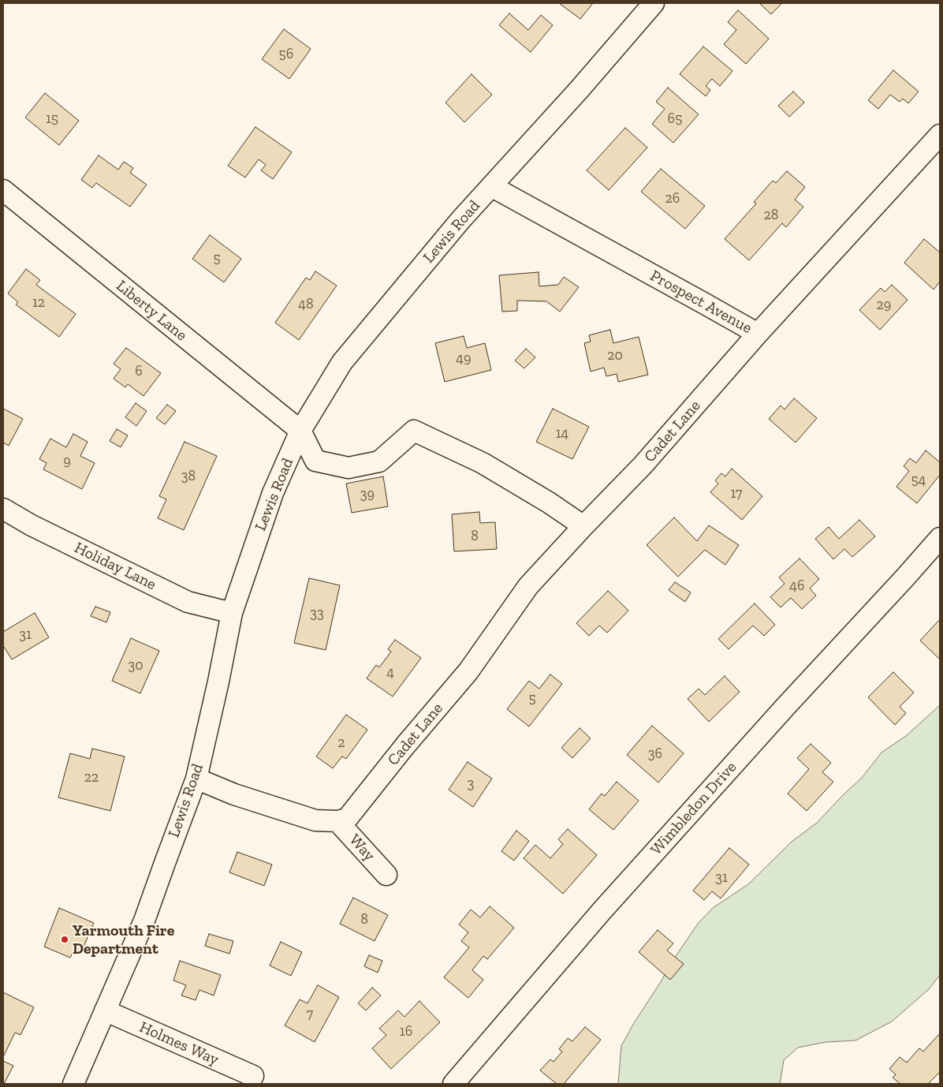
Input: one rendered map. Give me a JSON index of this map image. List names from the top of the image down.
{
  "streets": {
    "street": [
      "Lewis Road",
      "Prospect Avenue",
      "Liberty Lane",
      "Cadet Lane",
      "Holiday Lane",
      "Wimbledon Drive",
      "Way",
      "Holmes Way"
    ]
  },
  "crossings": [
    ["Lewis Road", "Prospect Avenue"],
    ["Lewis Road", "Liberty Lane"],
    ["Lewis Road", "Holiday Lane"],
    ["Lewis Road", "Holmes Way"],
    ["Prospect Avenue", "Cadet Lane"],
    ["Cadet Lane", "Way"]
  ],
  "places": ["Yarmouth Fire Department"],
  "house_numbers": [
    "56",
    "15",
    "65",
    "26",
    "28",
    "5",
    "12",
    "48",
    "29",
    "20",
    "49",
    "6",
    "14",
    "9",
    "38",
    "54",
    "17",
    "39",
    "8",
    "46",
    "33",
    "31",
    "30",
    "4",
    "5",
    "2",
    "36",
    "22",
    "3",
    "31",
    "8",
    "7",
    "16"
  ]
}
